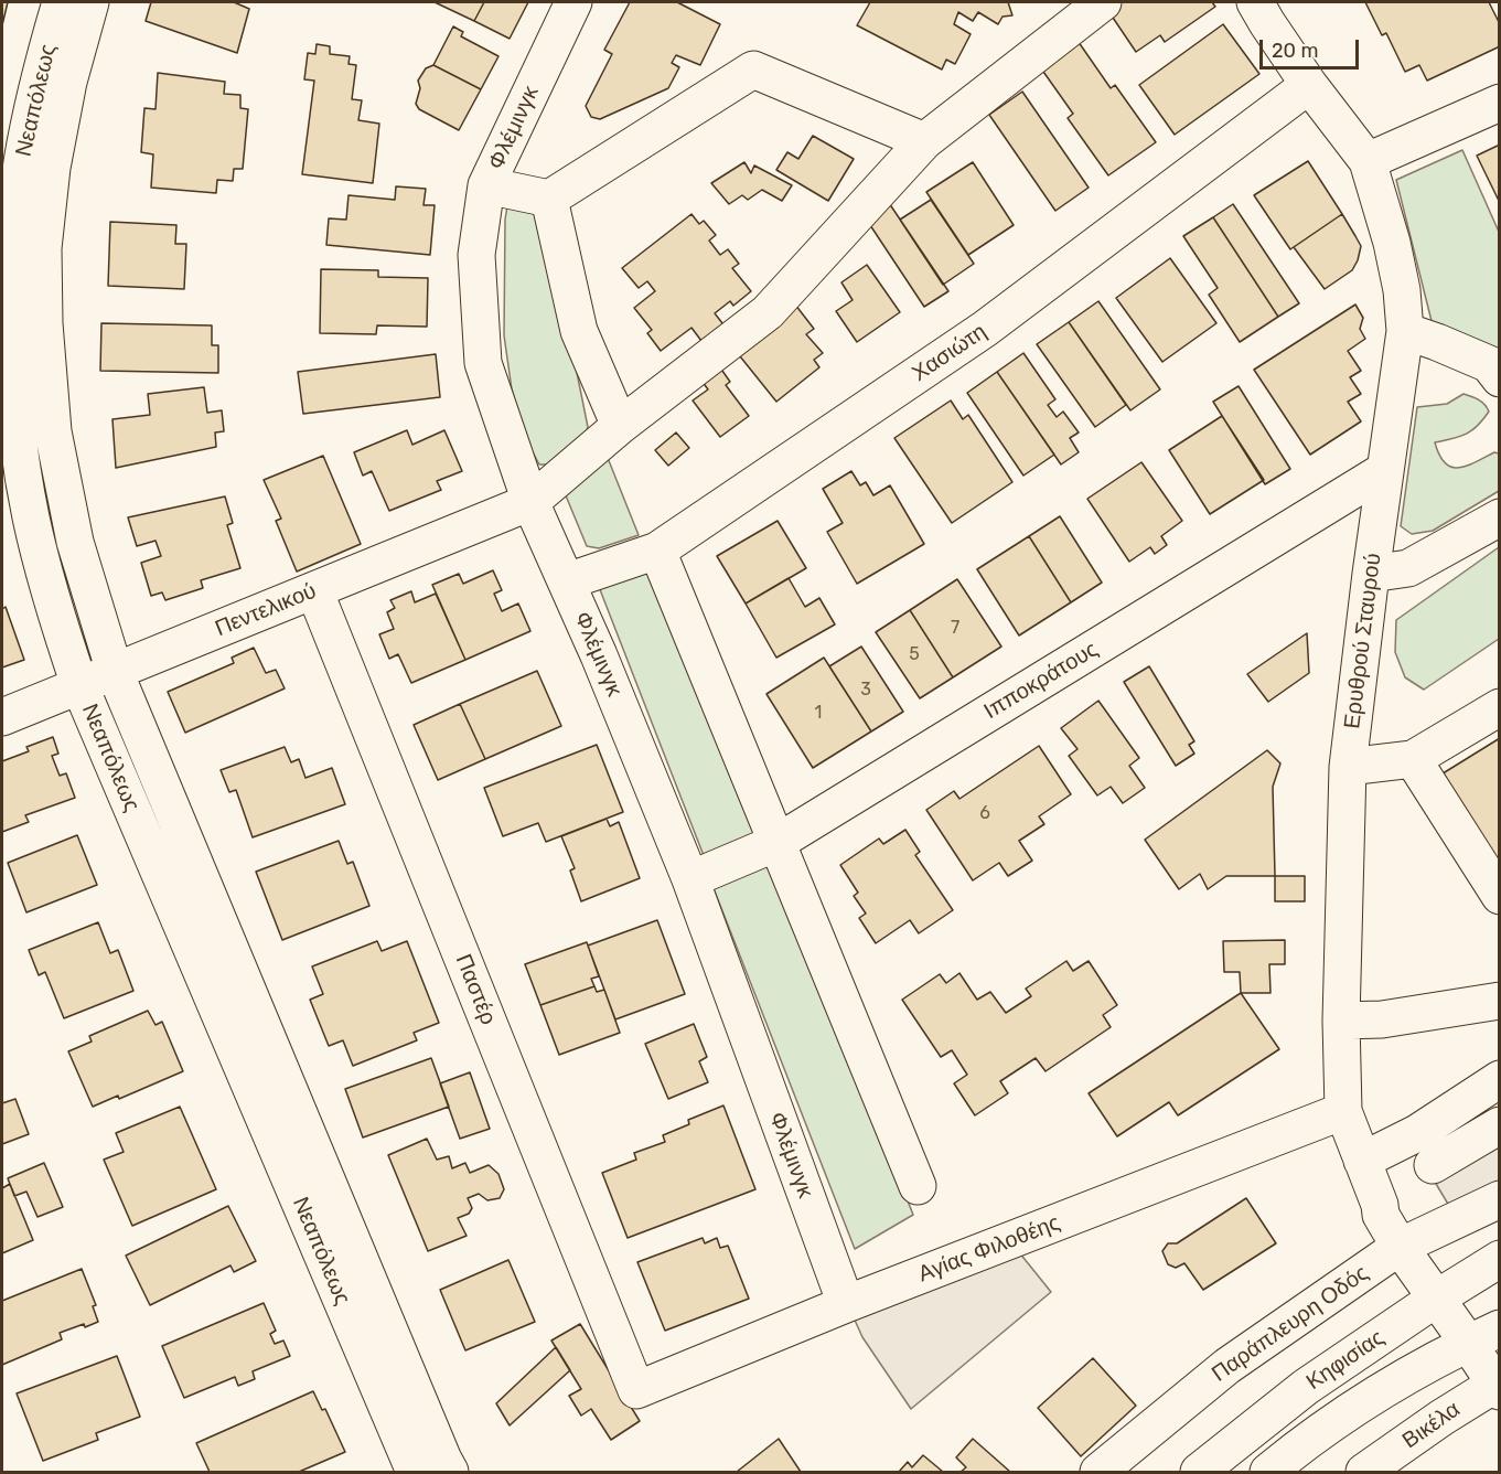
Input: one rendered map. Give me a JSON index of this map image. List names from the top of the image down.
{
  "streets": {
    "street": [
      "Νεαπόλεως",
      "Φλέμινγκ",
      "Χασιώτη",
      "Πεντελικού",
      "Ερυθρού Σταυρού",
      "Ιπποκράτους",
      "Παστέρ",
      "Αγίας Φιλοθέης",
      "Παράπλευρη Οδός",
      "Κηφισίας",
      "Βικέλα"
    ]
  },
  "crossings": [
    ["Νεαπόλεως", "Πεντελικού"],
    ["Φλέμινγκ", "Χασιώτη"],
    ["Φλέμινγκ", "Πεντελικού"],
    ["Φλέμινγκ", "Ιπποκράτους"],
    ["Φλέμινγκ", "Αγίας Φιλοθέης"],
    ["Χασιώτη", "Ερυθρού Σταυρού"],
    ["Πεντελικού", "Παστέρ"],
    ["Ερυθρού Σταυρού", "Ιπποκράτους"],
    ["Ερυθρού Σταυρού", "Αγίας Φιλοθέης"],
    ["Ερυθρού Σταυρού", "Παράπλευρη Οδός"],
    ["Ερυθρού Σταυρού", "Κηφισίας"],
    ["Ερυθρού Σταυρού", "Βικέλα"],
    ["Παστέρ", "Αγίας Φιλοθέης"]
  ],
  "house_numbers": [
    "7",
    "5",
    "3",
    "1",
    "6"
  ],
  "scale_bar": "20 m"
}
